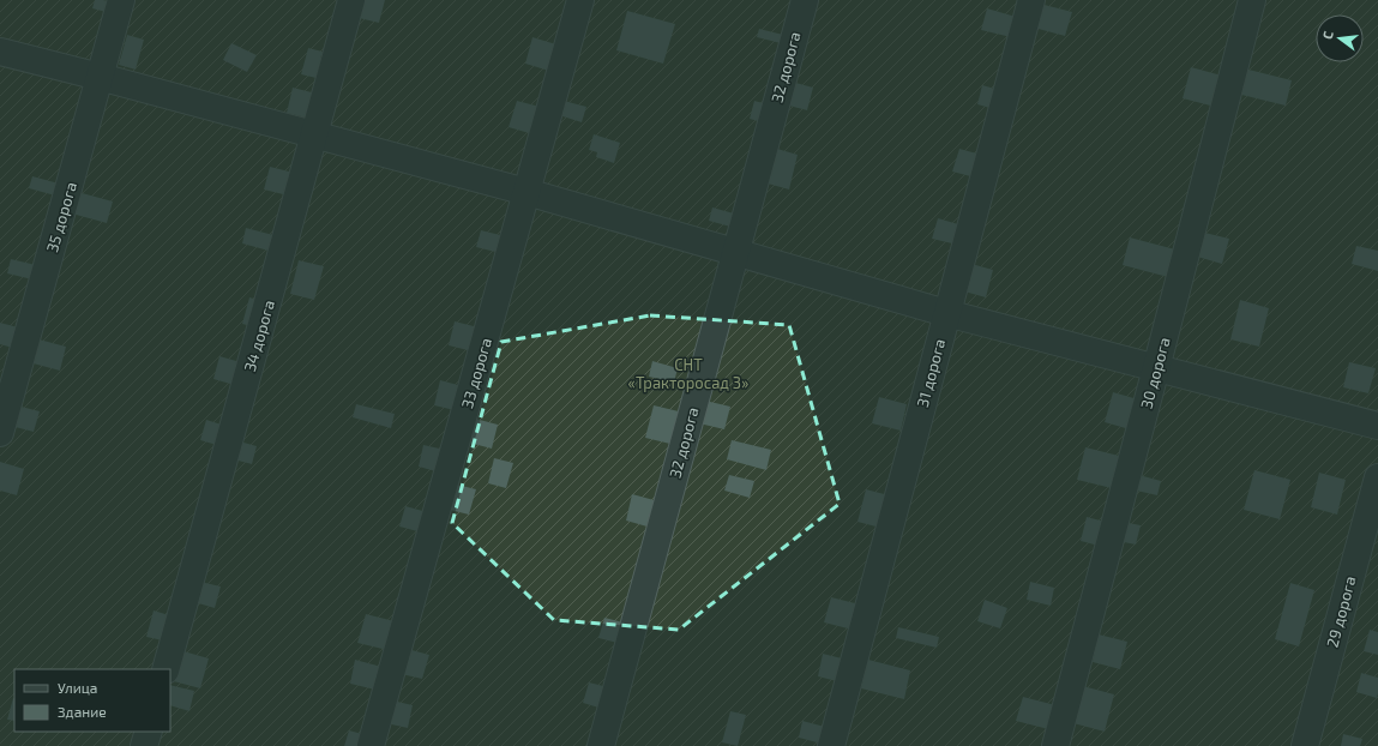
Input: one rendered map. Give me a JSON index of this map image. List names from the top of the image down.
{
  "streets": {
    "street": [
      "32 дорога",
      "35 дорога",
      "34 дорога",
      "33 дорога",
      "31 дорога",
      "30 дорога",
      "29 дорога"
    ]
  },
  "parks": ["СНТ «Тракторосад 3»"],
  "legend": ["Улица", "Здание"],
  "north": "left"
}
